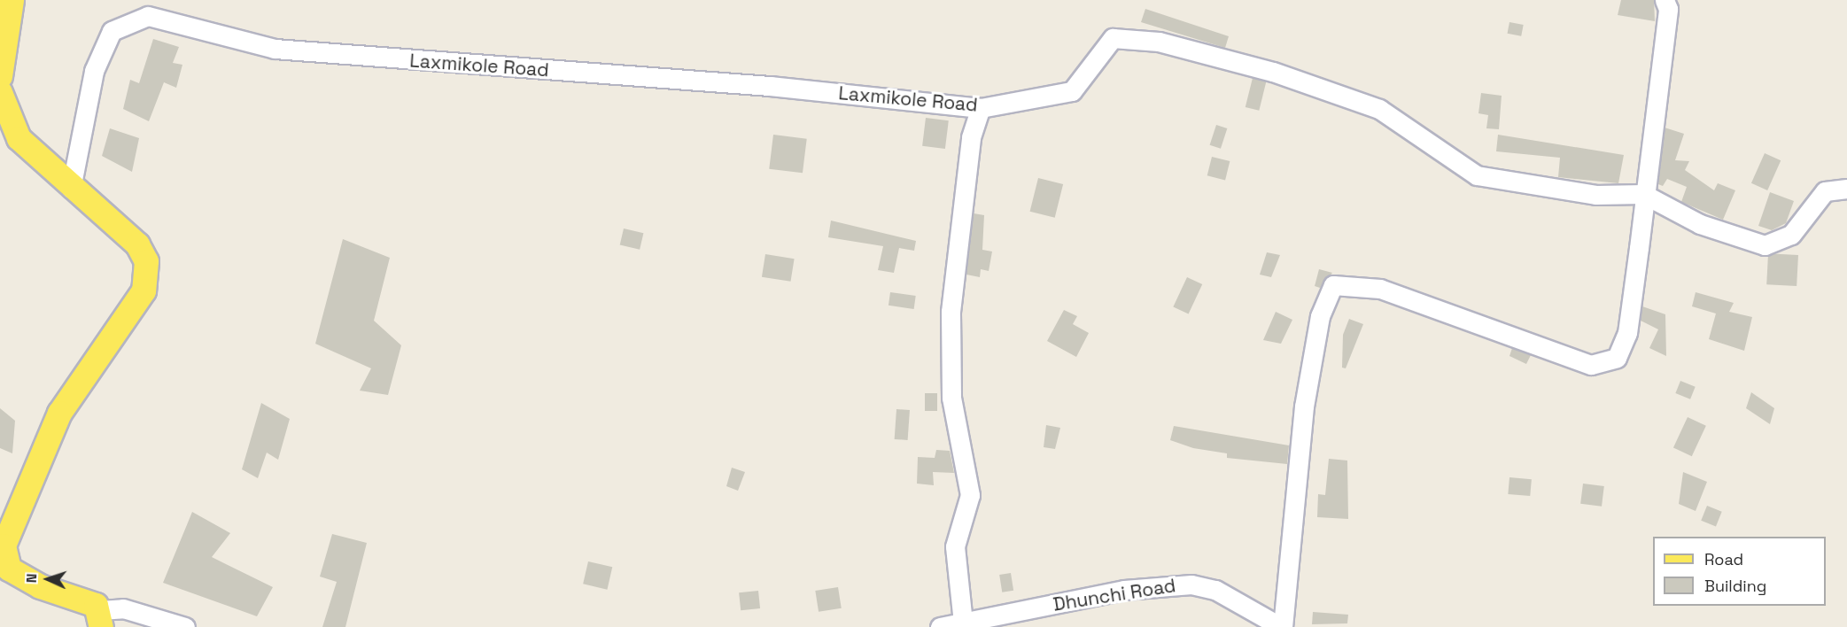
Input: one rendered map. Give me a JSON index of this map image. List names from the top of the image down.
{
  "streets": {
    "street": ["Laxmikole Road", "Dhunchi Road"]
  },
  "legend": ["Road", "Building"],
  "north": "left"
}
